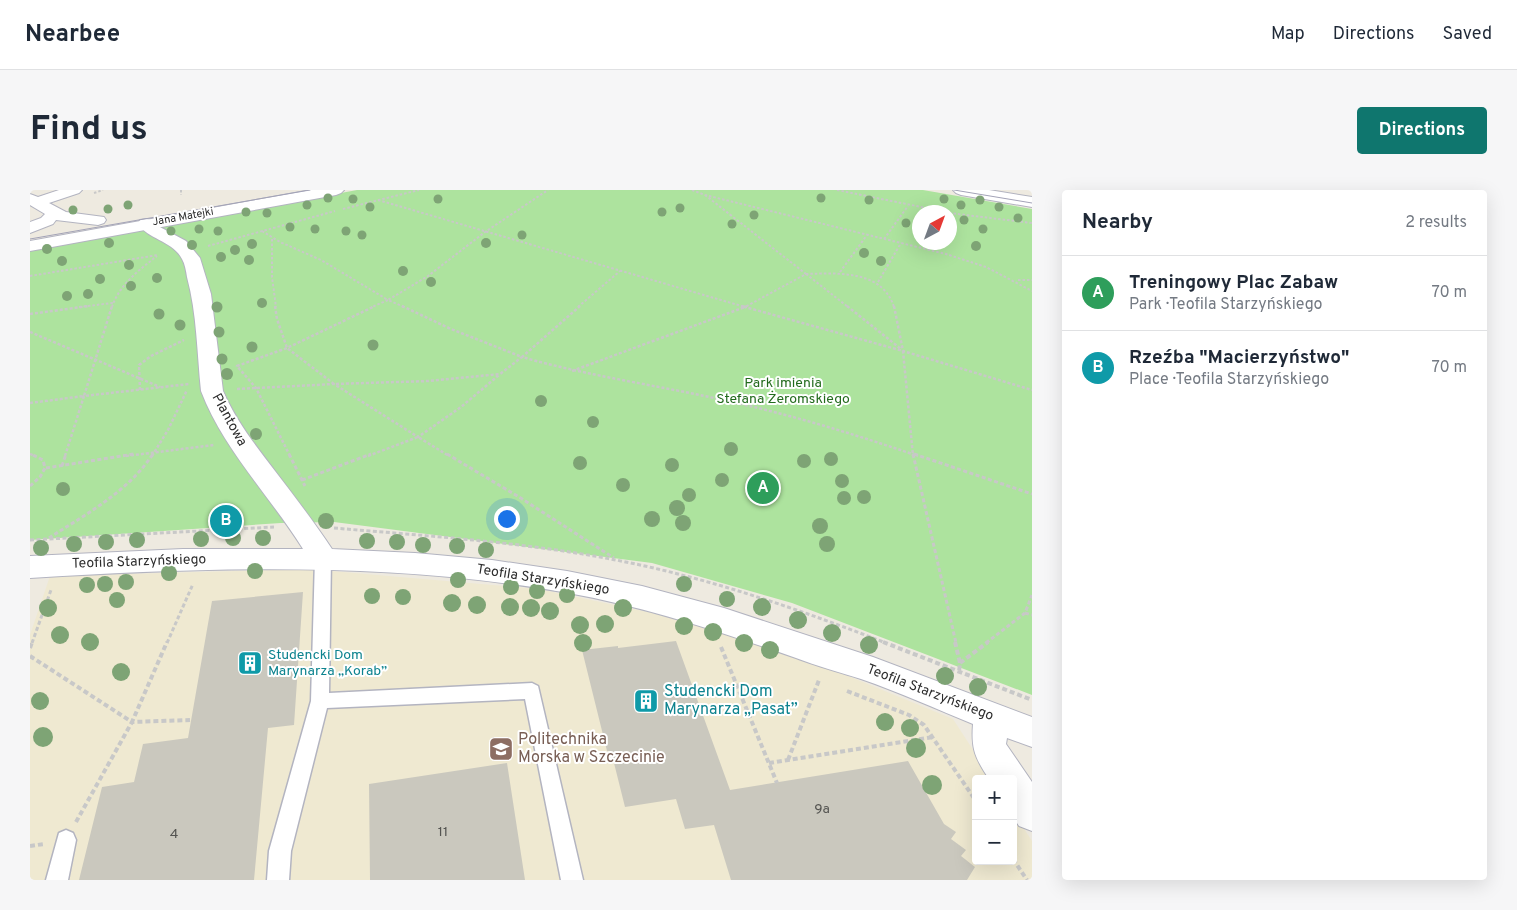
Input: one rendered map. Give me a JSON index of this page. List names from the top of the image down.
{
  "streets": {
    "street": ["Jana Matejki", "Plantowa", "Teofila Starzyńskiego"]
  },
  "crossings": [
    ["Jana Matejki", "Plantowa"],
    ["Plantowa", "Teofila Starzyńskiego"]
  ],
  "parks": ["Park imienia Stefana Żeromskiego"],
  "places": {
    "building": ["Studencki Dom Marynarza „Korab”", "Studencki Dom Marynarza „Pasat”"],
    "school or university": ["Politechnika Morska w Szczecinie"]
  },
  "house_numbers": ["9a", "11", "4"],
  "north": "top right",
  "page": {
    "header": "Nearbee",
    "nav": ["Map", "Directions", "Saved"],
    "buttons": "Directions",
    "title": "Find us",
    "heading": ["Nearby", "2 results"],
    "list": [
      {
        "mark": "A",
        "name": "Treningowy Plac Zabaw",
        "note": "Park · Teofila Starzyńskiego",
        "value": "70 m"
      },
      {
        "mark": "B",
        "name": "Rzeźba \"Macierzyństwo\"",
        "note": "Place · Teofila Starzyńskiego",
        "value": "70 m"
      }
    ],
    "pins": ["A", "B"],
    "map_buttons": ["+", "−"]
  }
}
